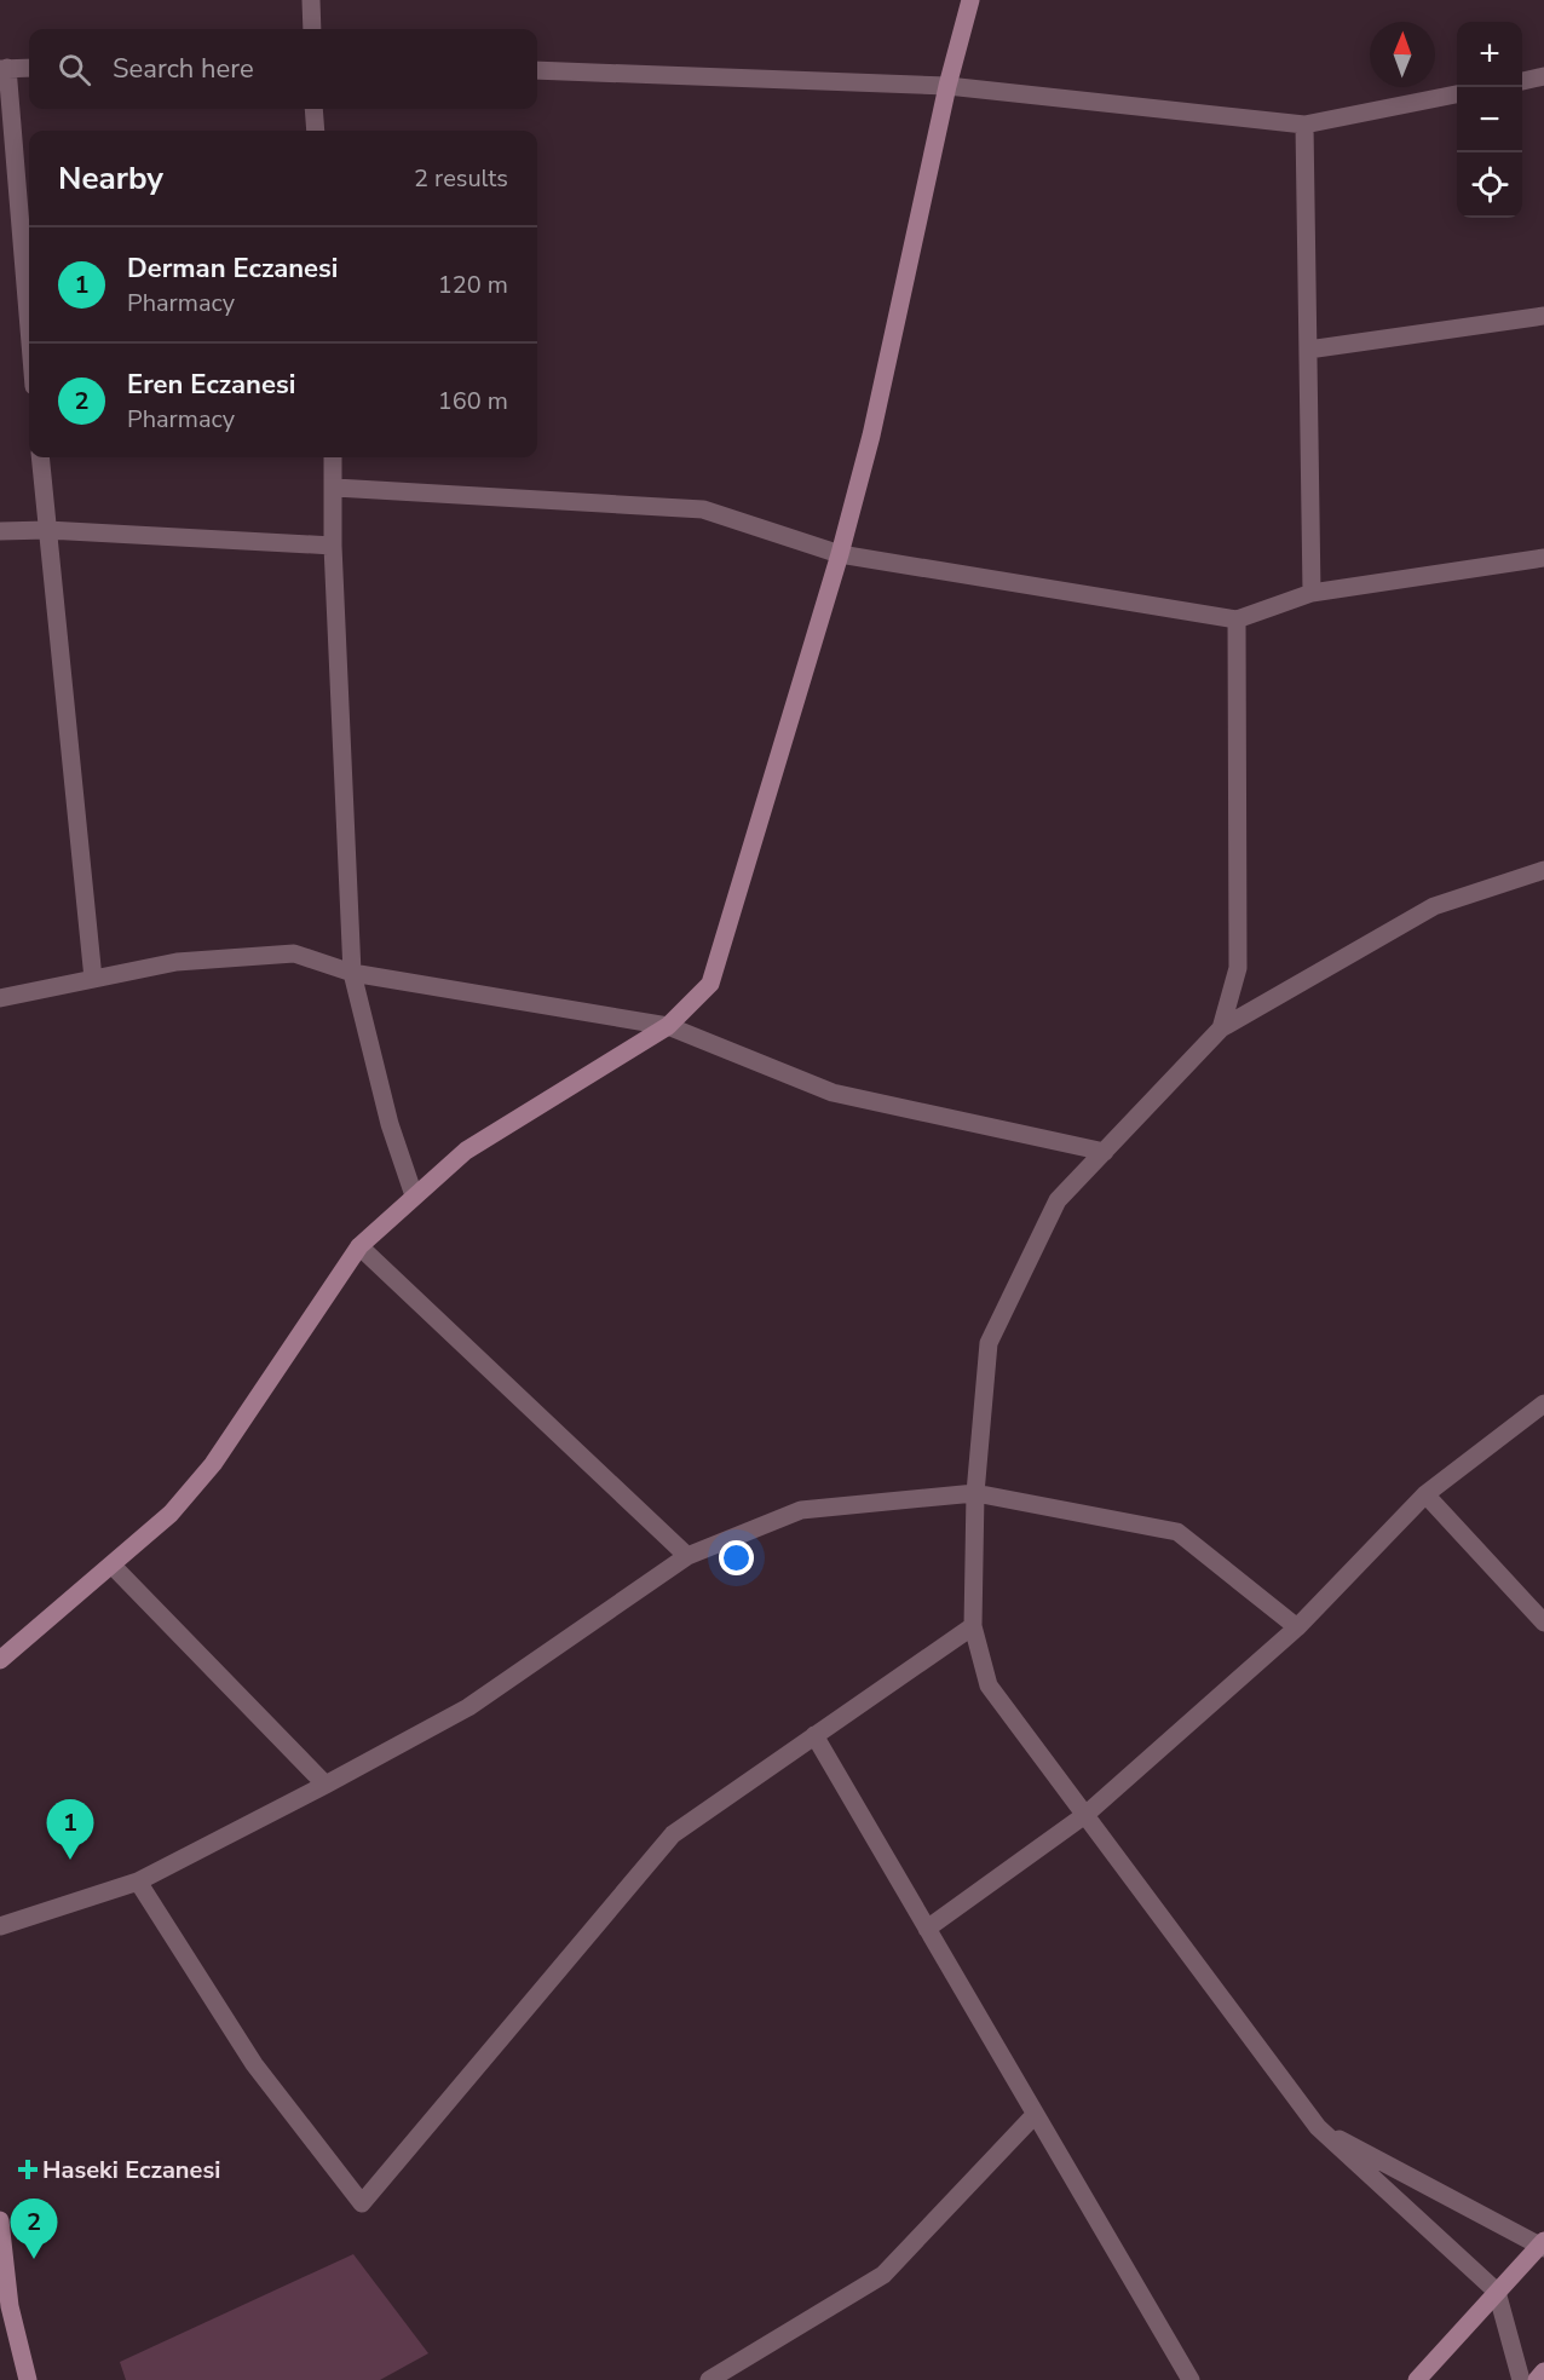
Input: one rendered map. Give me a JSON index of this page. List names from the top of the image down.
{
  "places": {
    "health": ["Haseki Eczanesi"]
  },
  "north": "top",
  "page": {
    "map_buttons": ["+", "−"],
    "search": "Search here",
    "heading": ["Nearby", "2 results"],
    "list": [
      {
        "mark": "1",
        "name": "Derman Eczanesi",
        "note": "Pharmacy",
        "value": "120 m"
      },
      {
        "mark": "2",
        "name": "Eren Eczanesi",
        "note": "Pharmacy",
        "value": "160 m"
      }
    ],
    "pins": ["1", "2"]
  }
}
